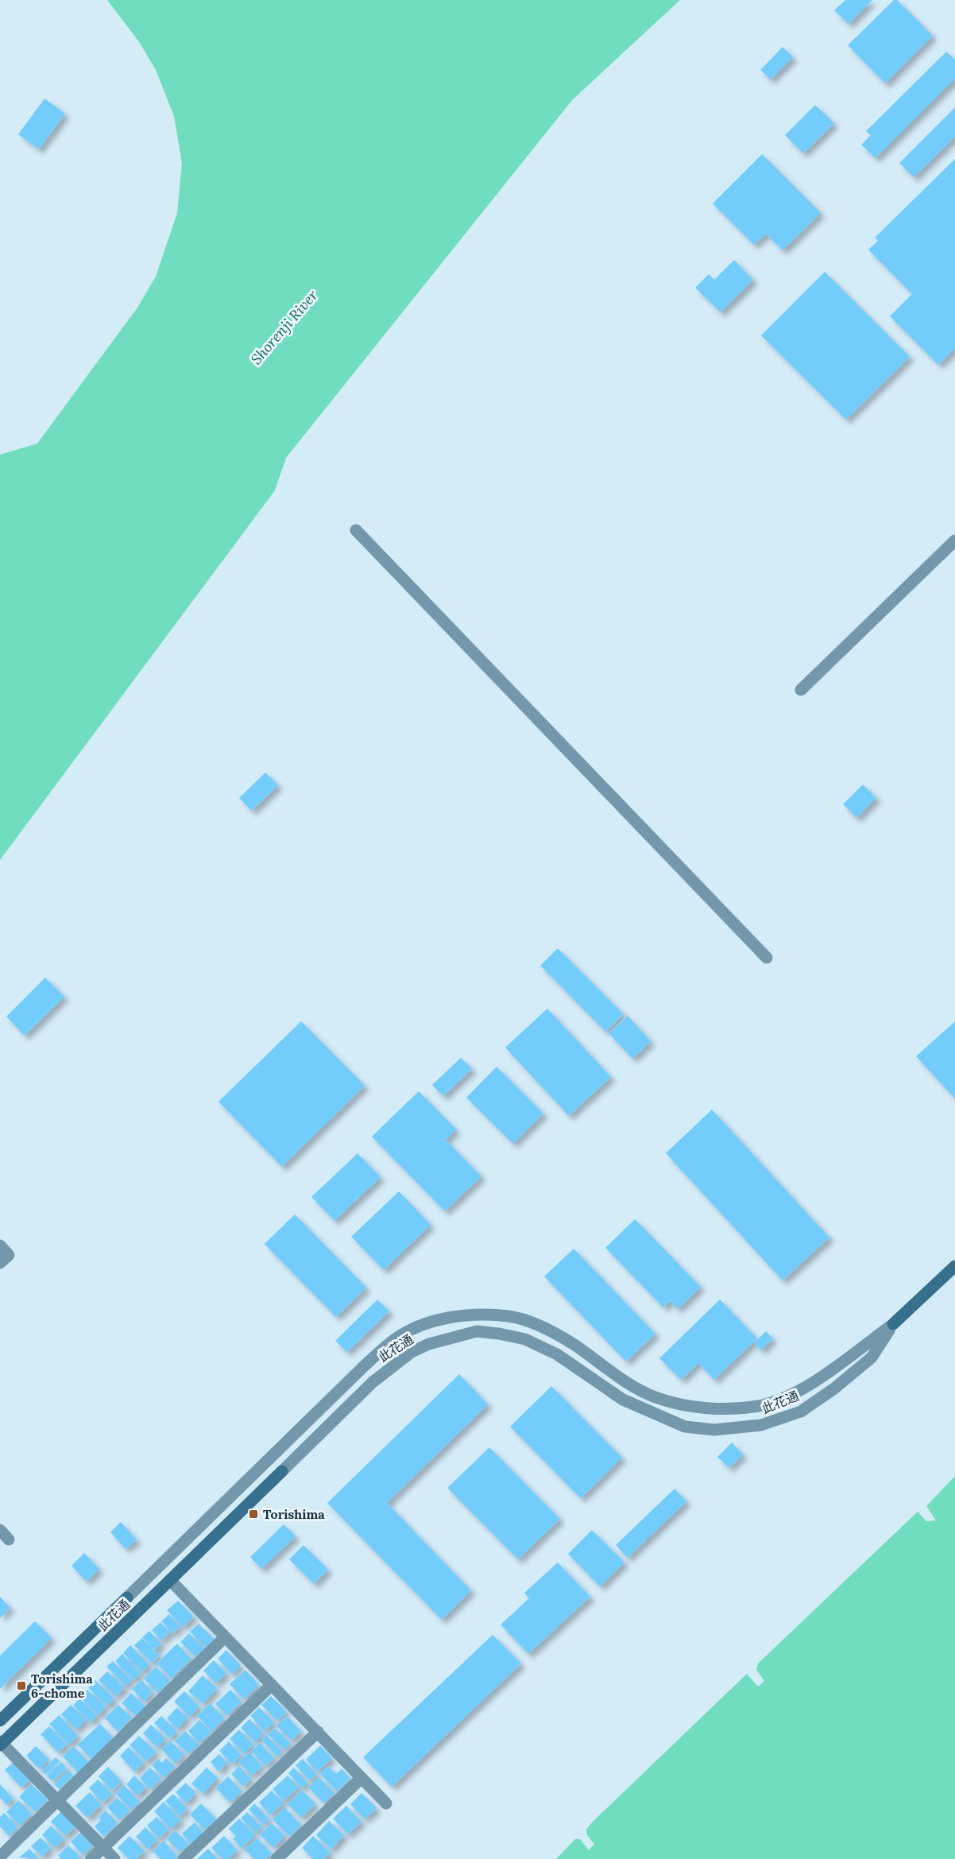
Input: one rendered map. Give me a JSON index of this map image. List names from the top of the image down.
{
  "streets": {
    "street": ["此花通"]
  },
  "water": ["Shorenji River"],
  "places": {
    "transit": ["Torishima", "Torishima 6-chome"]
  }
}
